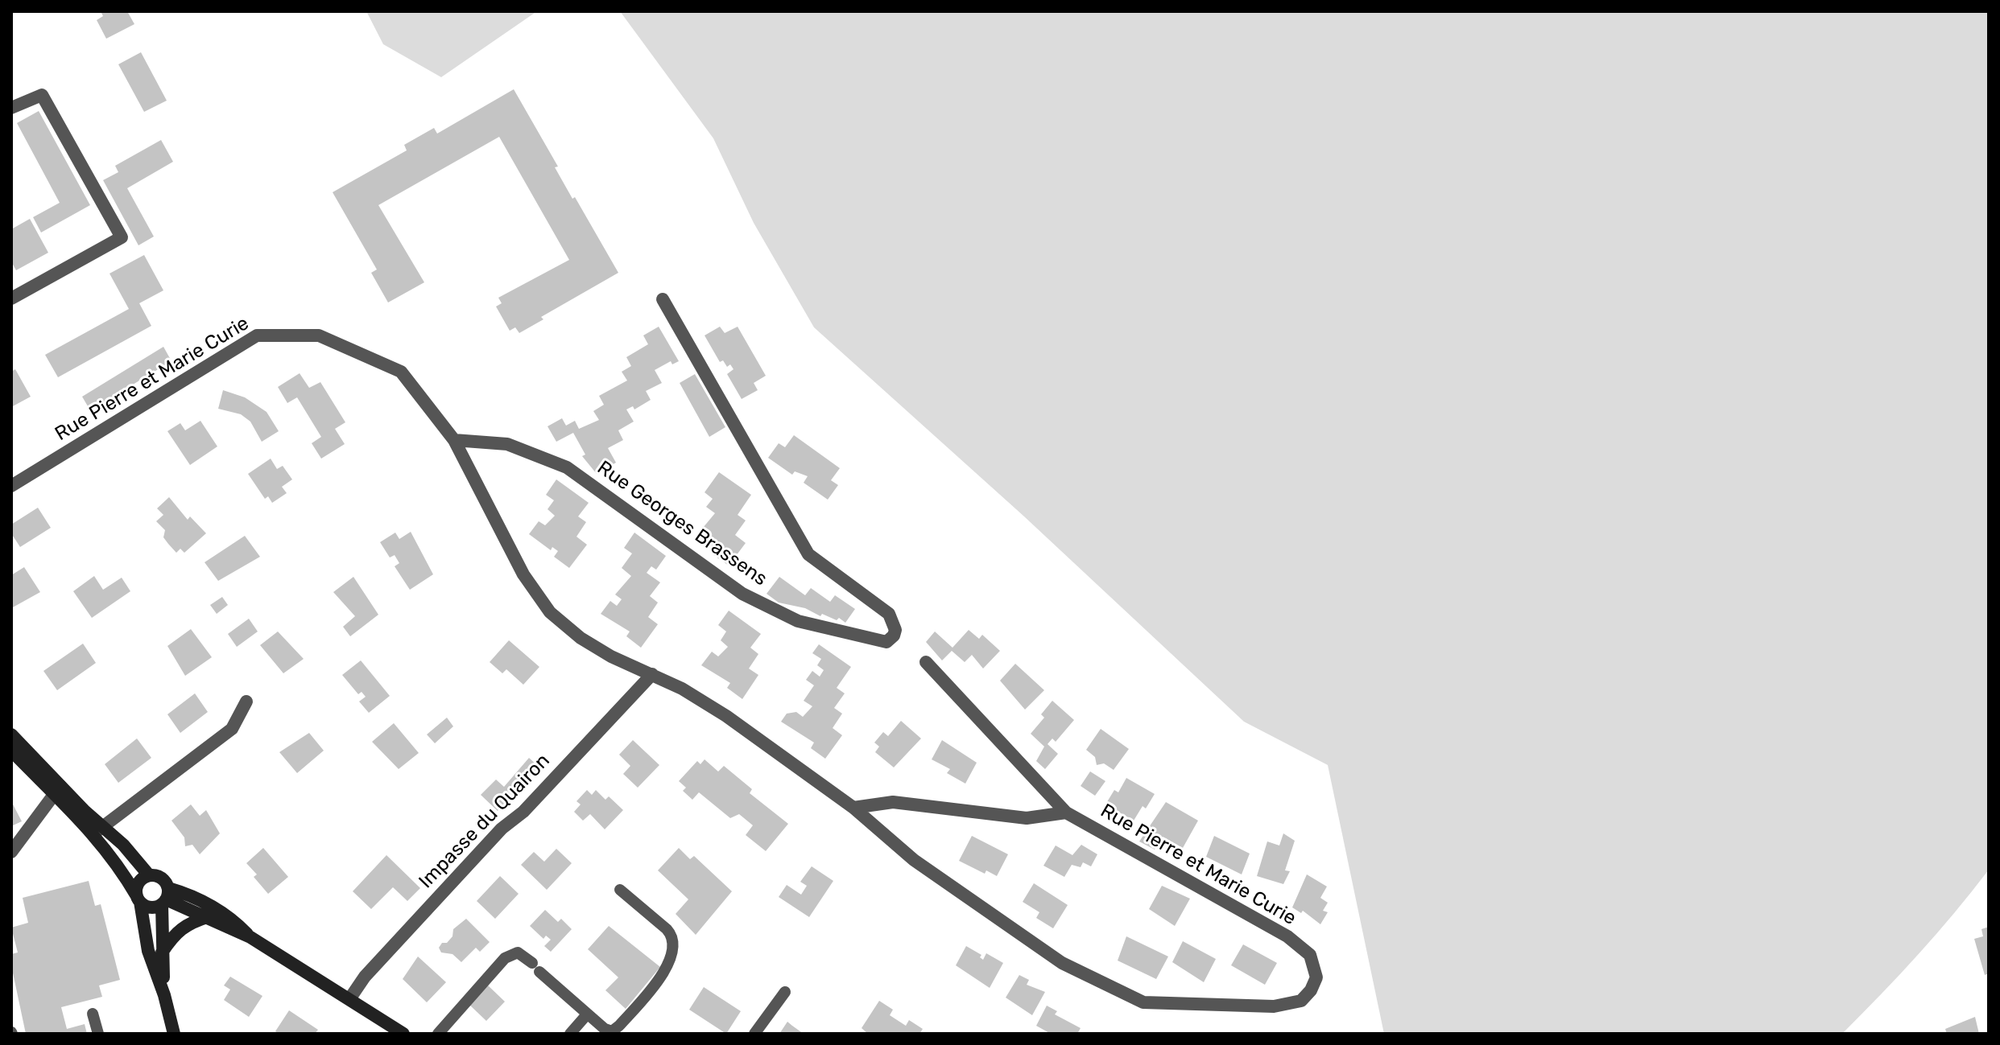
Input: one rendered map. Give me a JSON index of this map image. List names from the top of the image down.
{
  "streets": {
    "street": ["Rue Pierre et Marie Curie", "Rue Georges Brassens", "Impasse du Quairon"]
  },
  "crossings": [
    ["Rue Pierre et Marie Curie", "Rue Georges Brassens"],
    ["Rue Pierre et Marie Curie", "Impasse du Quairon"]
  ]
}
